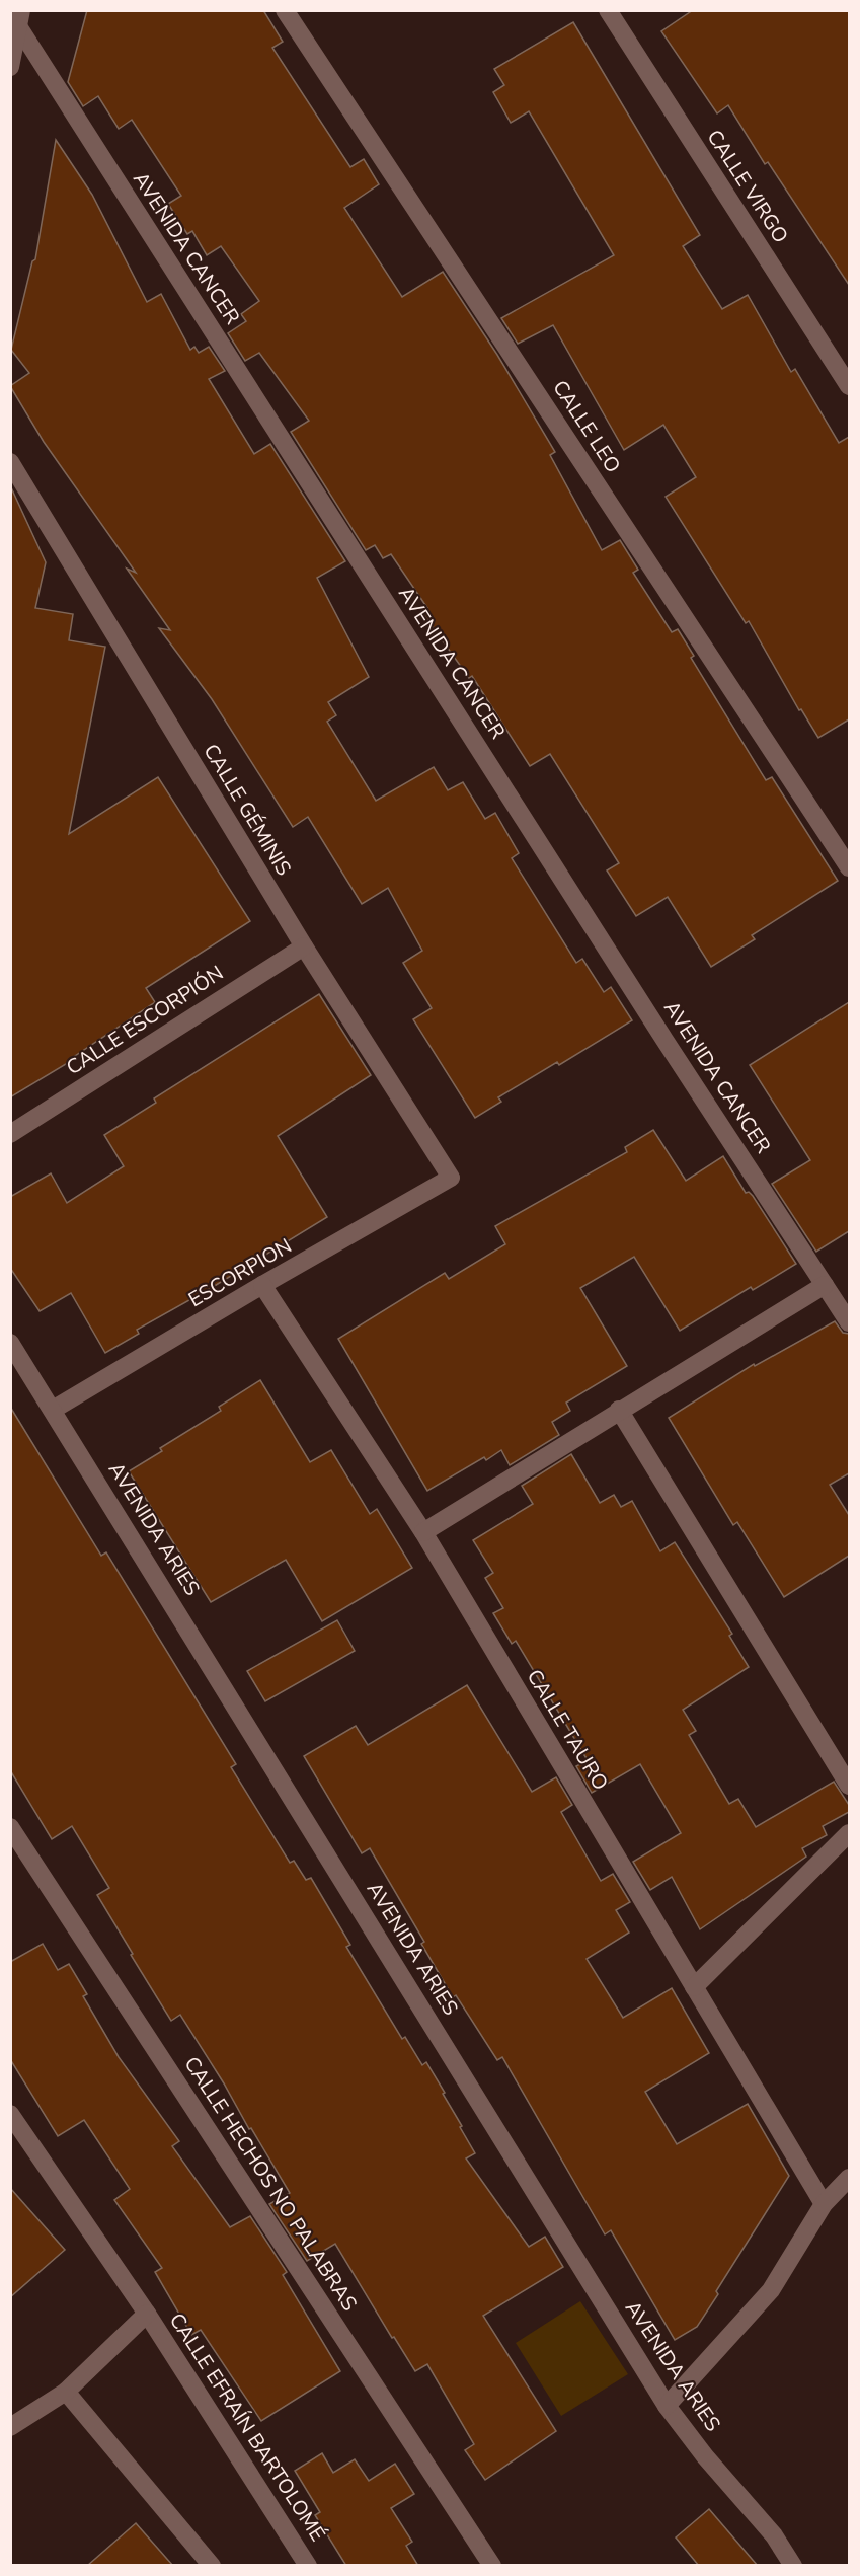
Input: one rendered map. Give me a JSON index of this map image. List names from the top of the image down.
{
  "streets": {
    "street": [
      "CALLE VIRGO",
      "AVENIDA CANCER",
      "CALLE LEO",
      "CALLE GÉMINIS",
      "CALLE ESCORPIÓN",
      "ESCORPION",
      "AVENIDA ARIES",
      "CALLE TAURO",
      "CALLE HECHOS NO PALABRAS",
      "CALLE EFRAÍN BARTOLOMÉ"
    ]
  },
  "crossings": [
    ["CALLE GÉMINIS", "CALLE ESCORPIÓN"],
    ["CALLE GÉMINIS", "ESCORPION"],
    ["ESCORPION", "AVENIDA ARIES"],
    ["ESCORPION", "CALLE TAURO"]
  ]
}
